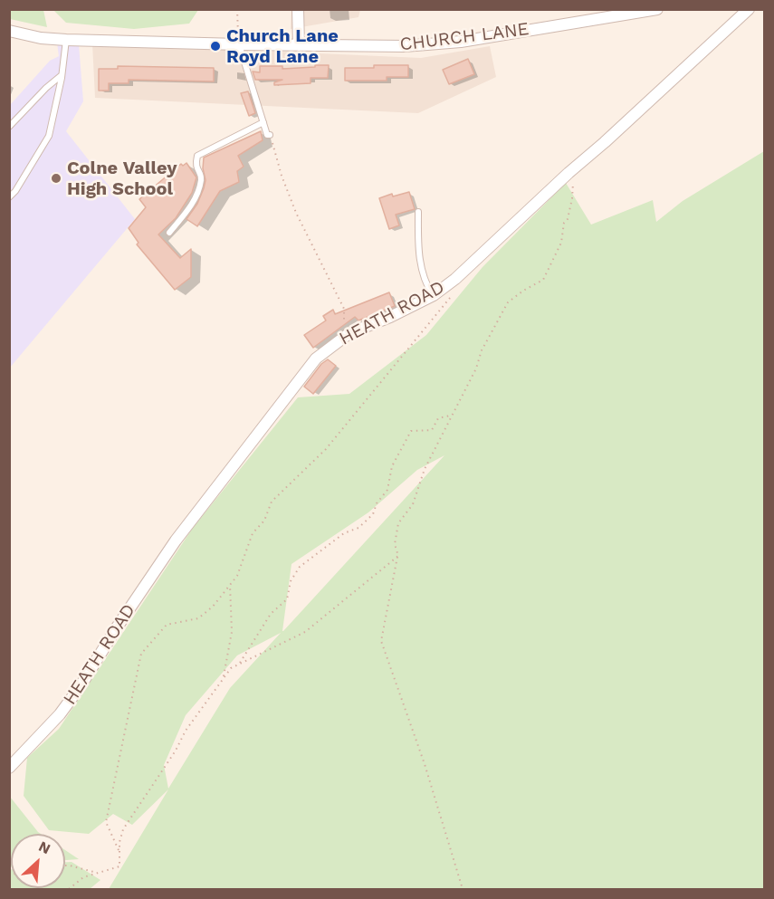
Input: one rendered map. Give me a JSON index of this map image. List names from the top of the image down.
{
  "streets": {
    "street": ["CHURCH LANE", "HEATH ROAD"]
  },
  "places": ["Church Lane Royd Lane", "Colne Valley High School"],
  "north": "top right"
}
